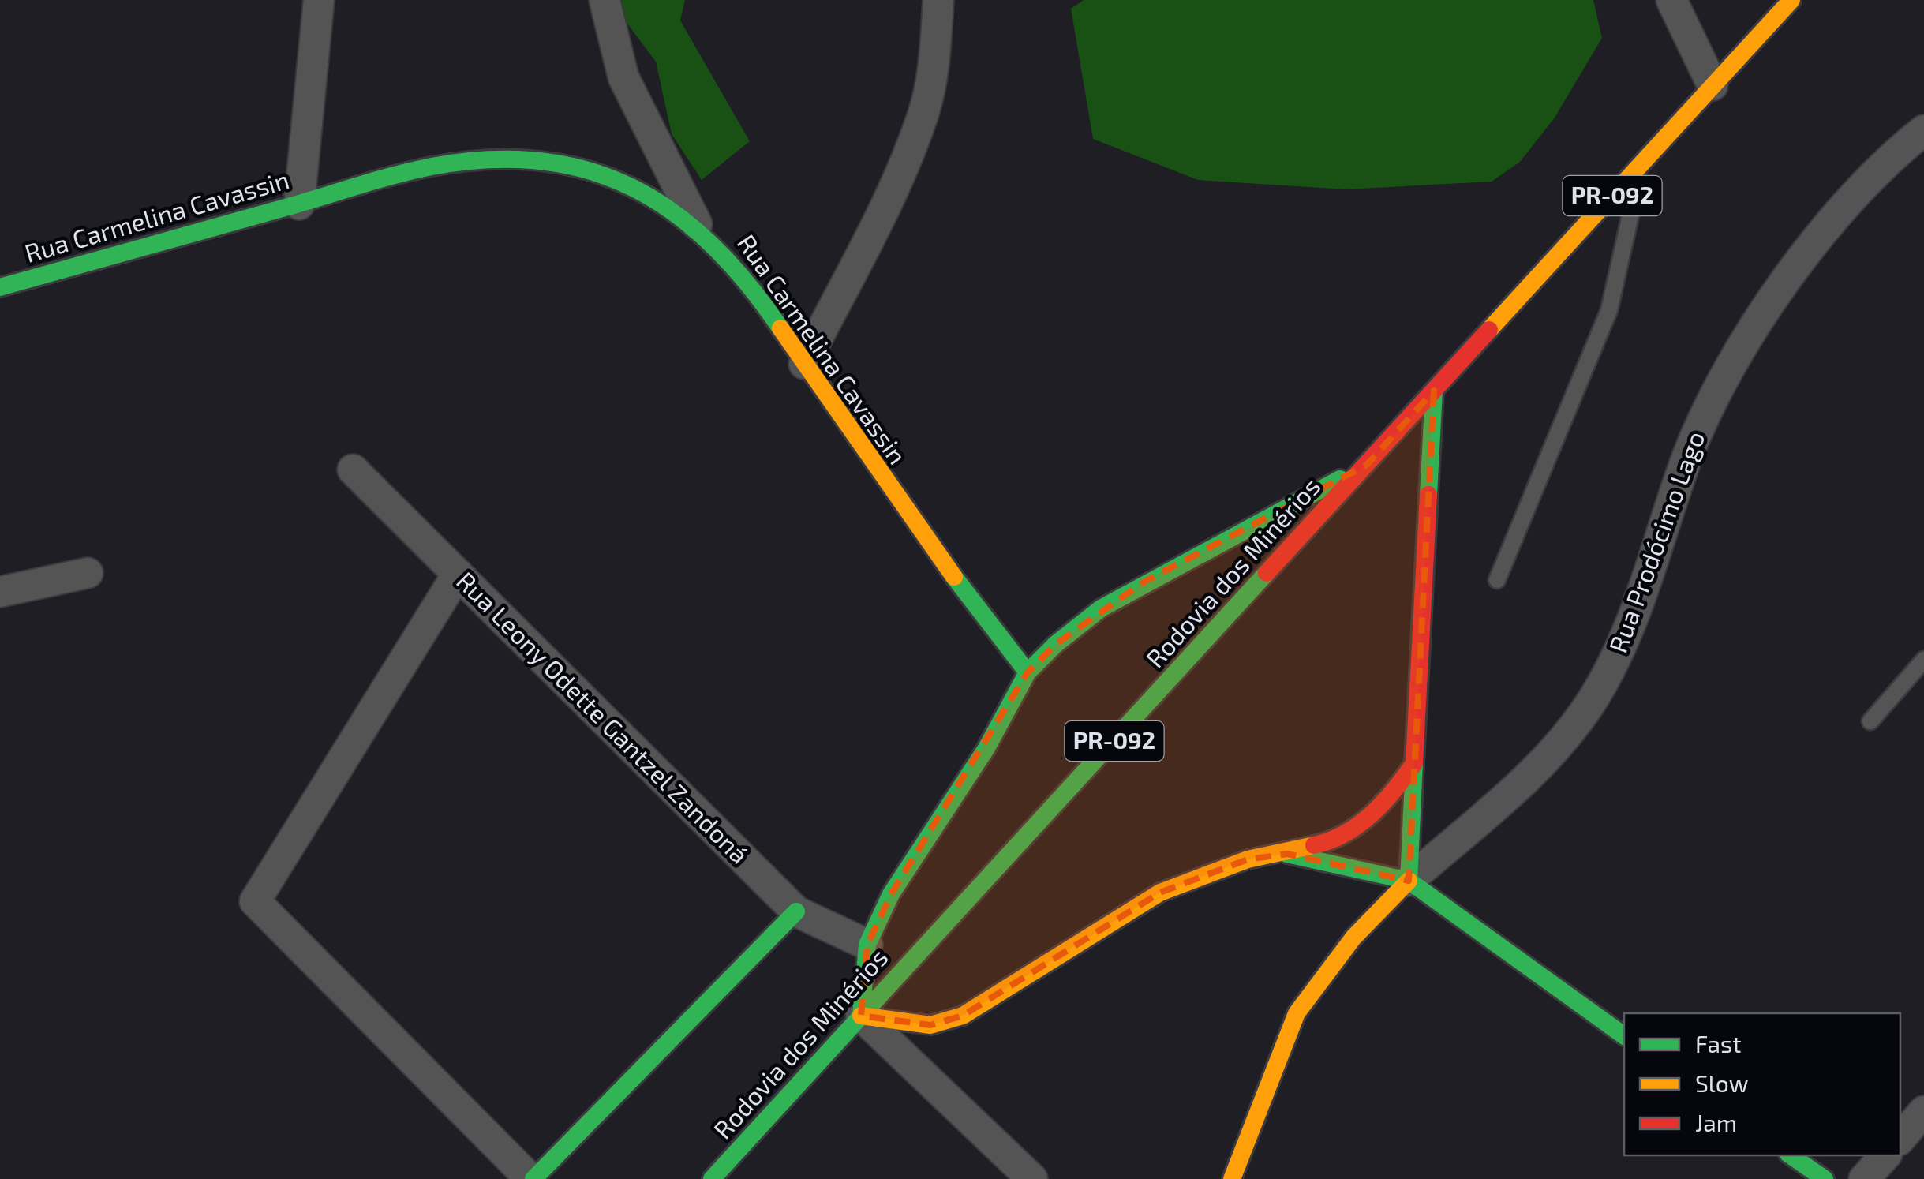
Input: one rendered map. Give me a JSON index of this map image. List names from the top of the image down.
{
  "streets": {
    "main road": [
      "PR-092",
      "Rua Carmelina Cavassin",
      "Rua Prodócimo Lago",
      "Rodovia dos Minérios"
    ],
    "street": ["Rua Leony Odette Gantzel Zandoná"]
  },
  "legend": ["Fast", "Slow", "Jam"]
}
